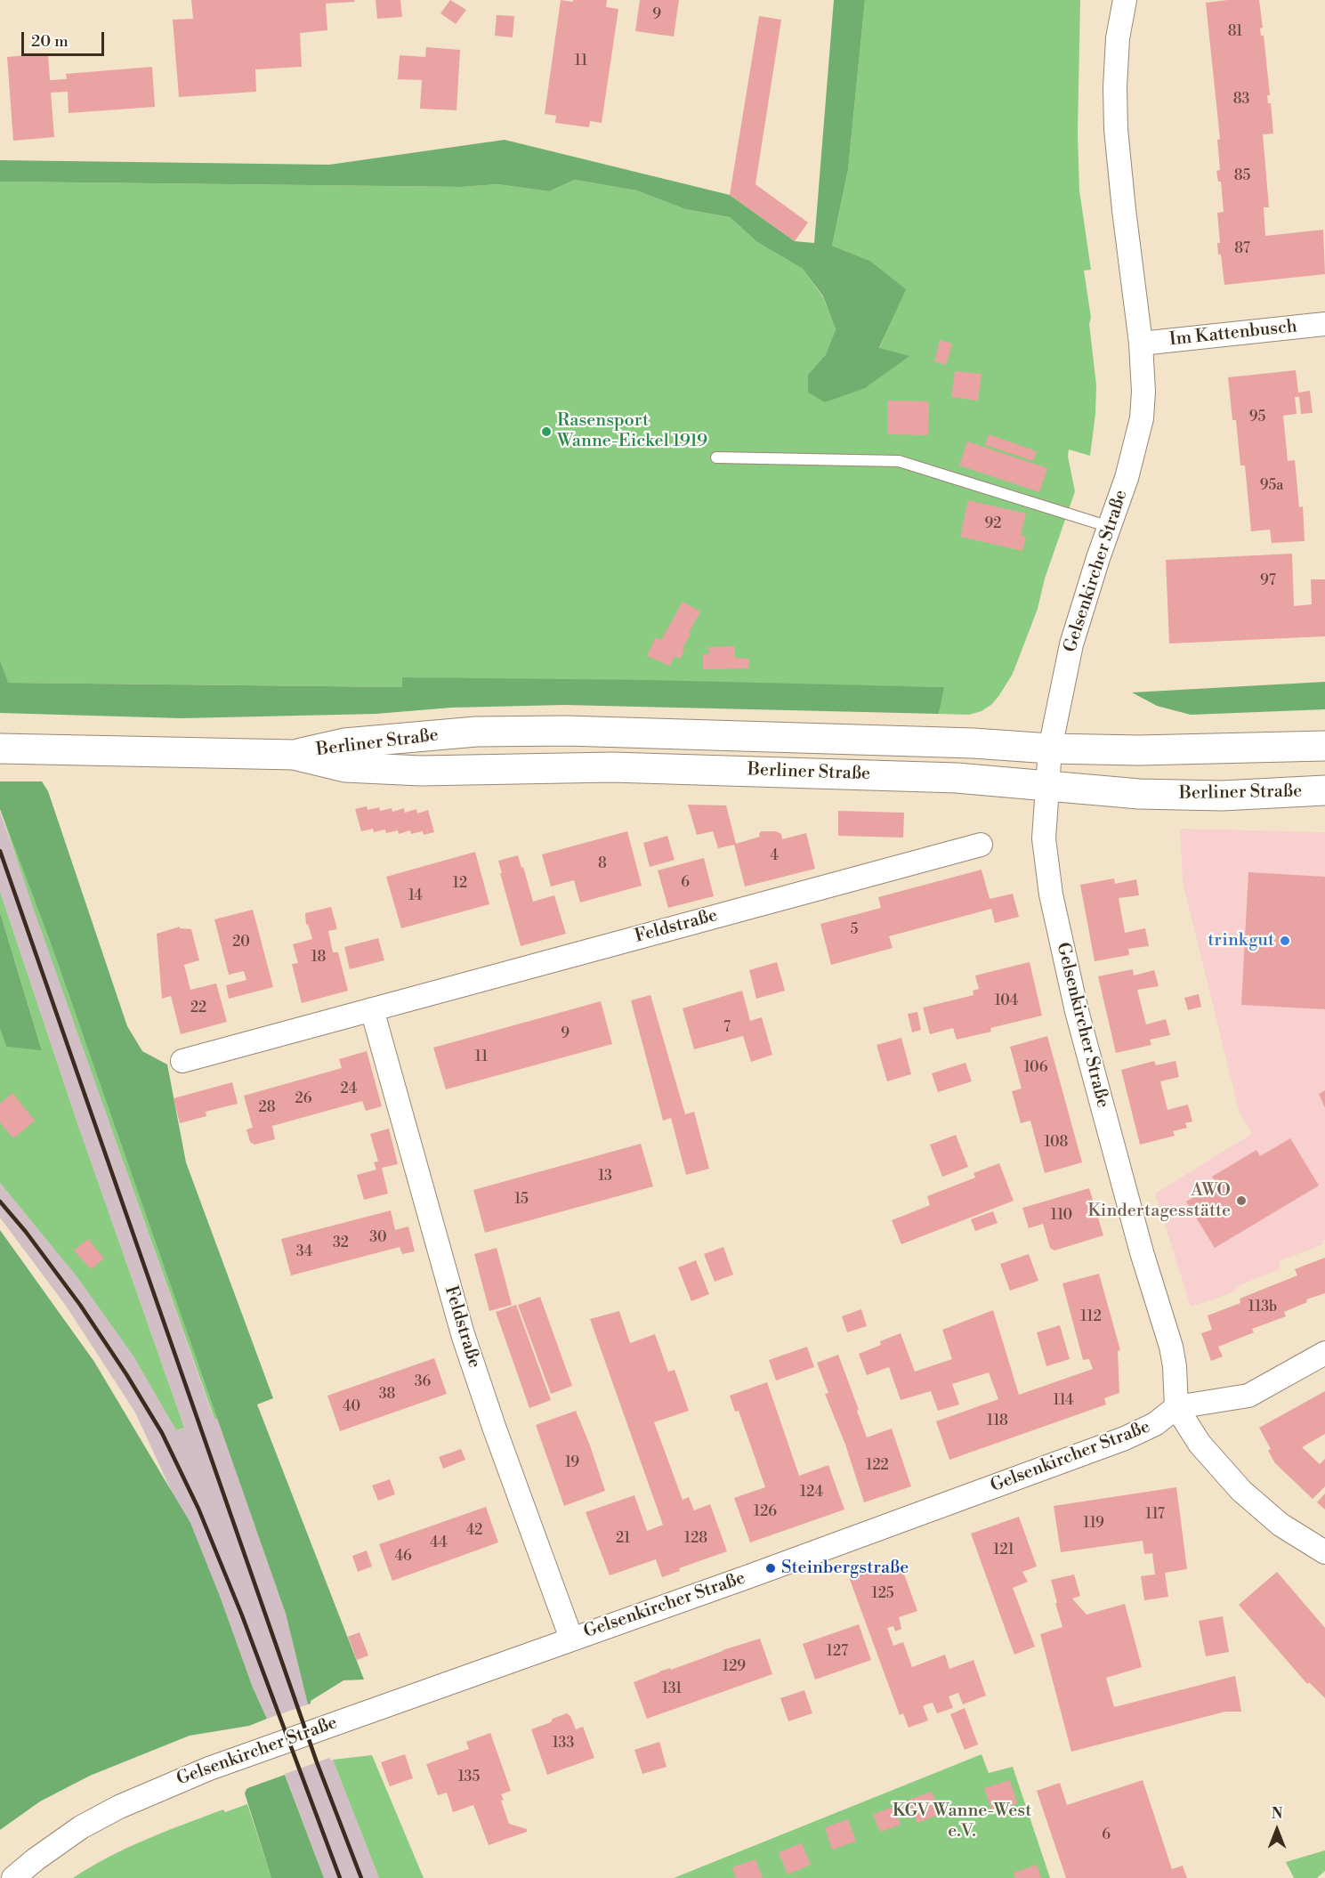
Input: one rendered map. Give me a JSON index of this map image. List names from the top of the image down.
{
  "streets": {
    "main road": ["Berliner Straße"],
    "street": ["Im Kattenbusch", "Gelsenkircher Straße", "Feldstraße"]
  },
  "crossings": [
    ["Im Kattenbusch", "Gelsenkircher Straße"],
    ["Gelsenkircher Straße", "Berliner Straße"],
    ["Gelsenkircher Straße", "Feldstraße"]
  ],
  "parks": ["KGV Wanne-West e.V."],
  "places": [
    "Rasensport Wanne-Eickel 1919",
    "trinkgut",
    "AWO Kindertagesstätte",
    "Steinbergstraße"
  ],
  "house_numbers": [
    "9",
    "81",
    "11",
    "83",
    "85",
    "87",
    "95",
    "95a",
    "92",
    "97",
    "4",
    "8",
    "6",
    "12",
    "14",
    "5",
    "20",
    "18",
    "104",
    "22",
    "7",
    "9",
    "11",
    "106",
    "24",
    "26",
    "28",
    "108",
    "13",
    "15",
    "110",
    "30",
    "32",
    "34",
    "113b",
    "112",
    "36",
    "38",
    "114",
    "40",
    "118",
    "19",
    "122",
    "124",
    "126",
    "117",
    "119",
    "42",
    "21",
    "128",
    "44",
    "121",
    "46",
    "125",
    "127",
    "129",
    "131",
    "133",
    "135",
    "6"
  ],
  "scale_bar": "20 m",
  "north": "top"
}
